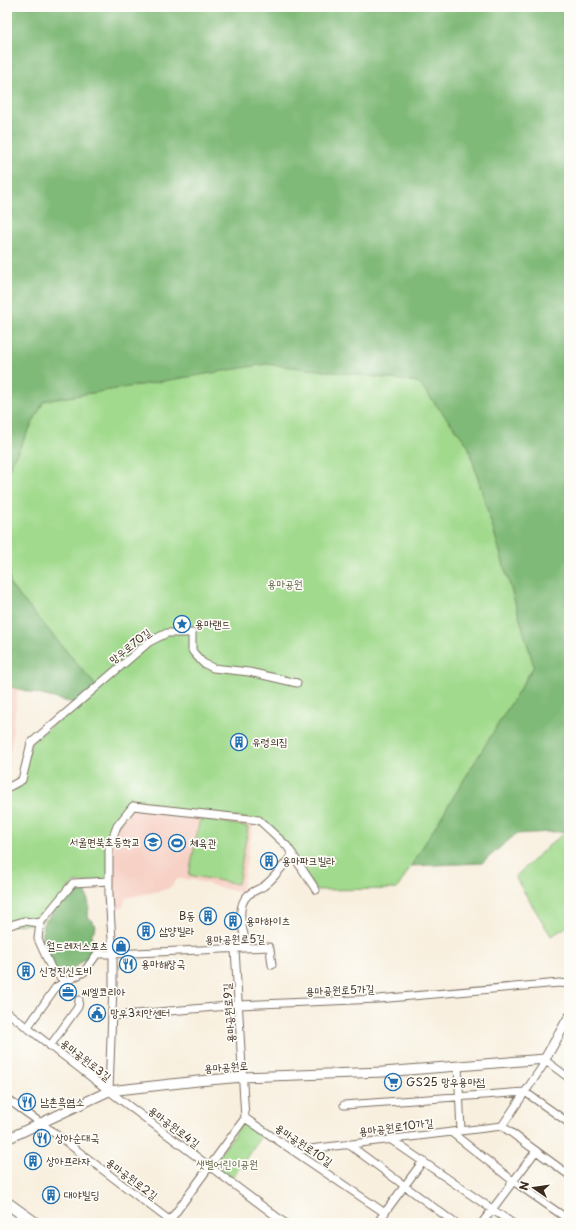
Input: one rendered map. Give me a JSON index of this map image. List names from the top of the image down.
{
  "streets": {
    "street": [
      "망우로70길",
      "용마공원로5길",
      "용마공원로5가길",
      "용마공원로9길",
      "용마공원로3길",
      "용마공원로",
      "용마공원로4길",
      "용마공원로10가길",
      "용마공원로10길",
      "용마공원로2길"
    ]
  },
  "crossings": [
    ["용마공원로5길", "용마공원로9길"],
    ["용마공원로5가길", "용마공원로9길"],
    ["용마공원로9길", "용마공원로"],
    ["용마공원로3길", "용마공원로"],
    ["용마공원로3길", "용마공원로4길"],
    ["용마공원로", "용마공원로4길"],
    ["용마공원로", "용마공원로2길"],
    ["용마공원로10가길", "용마공원로10길"]
  ],
  "parks": ["용마공원", "샛별어린이공원"],
  "places": {
    "place": ["용마랜드"],
    "building": [
      "유령의집",
      "용마파크빌라",
      "B동",
      "용마하이츠",
      "삼양빌라",
      "신경진신도비",
      "상아프라자",
      "대야빌딩"
    ],
    "school or university": ["서울면북초등학교"],
    "sports": ["체육관"],
    "shop": ["월드레저스포츠"],
    "restaurant": ["용마해장국", "남촌흑염소", "상아순대국"],
    "office": ["씨엘코리아"],
    "public building": ["망우3치안센터"],
    "supermarket": ["GS25 망우용마점"]
  },
  "north": "left"
}
